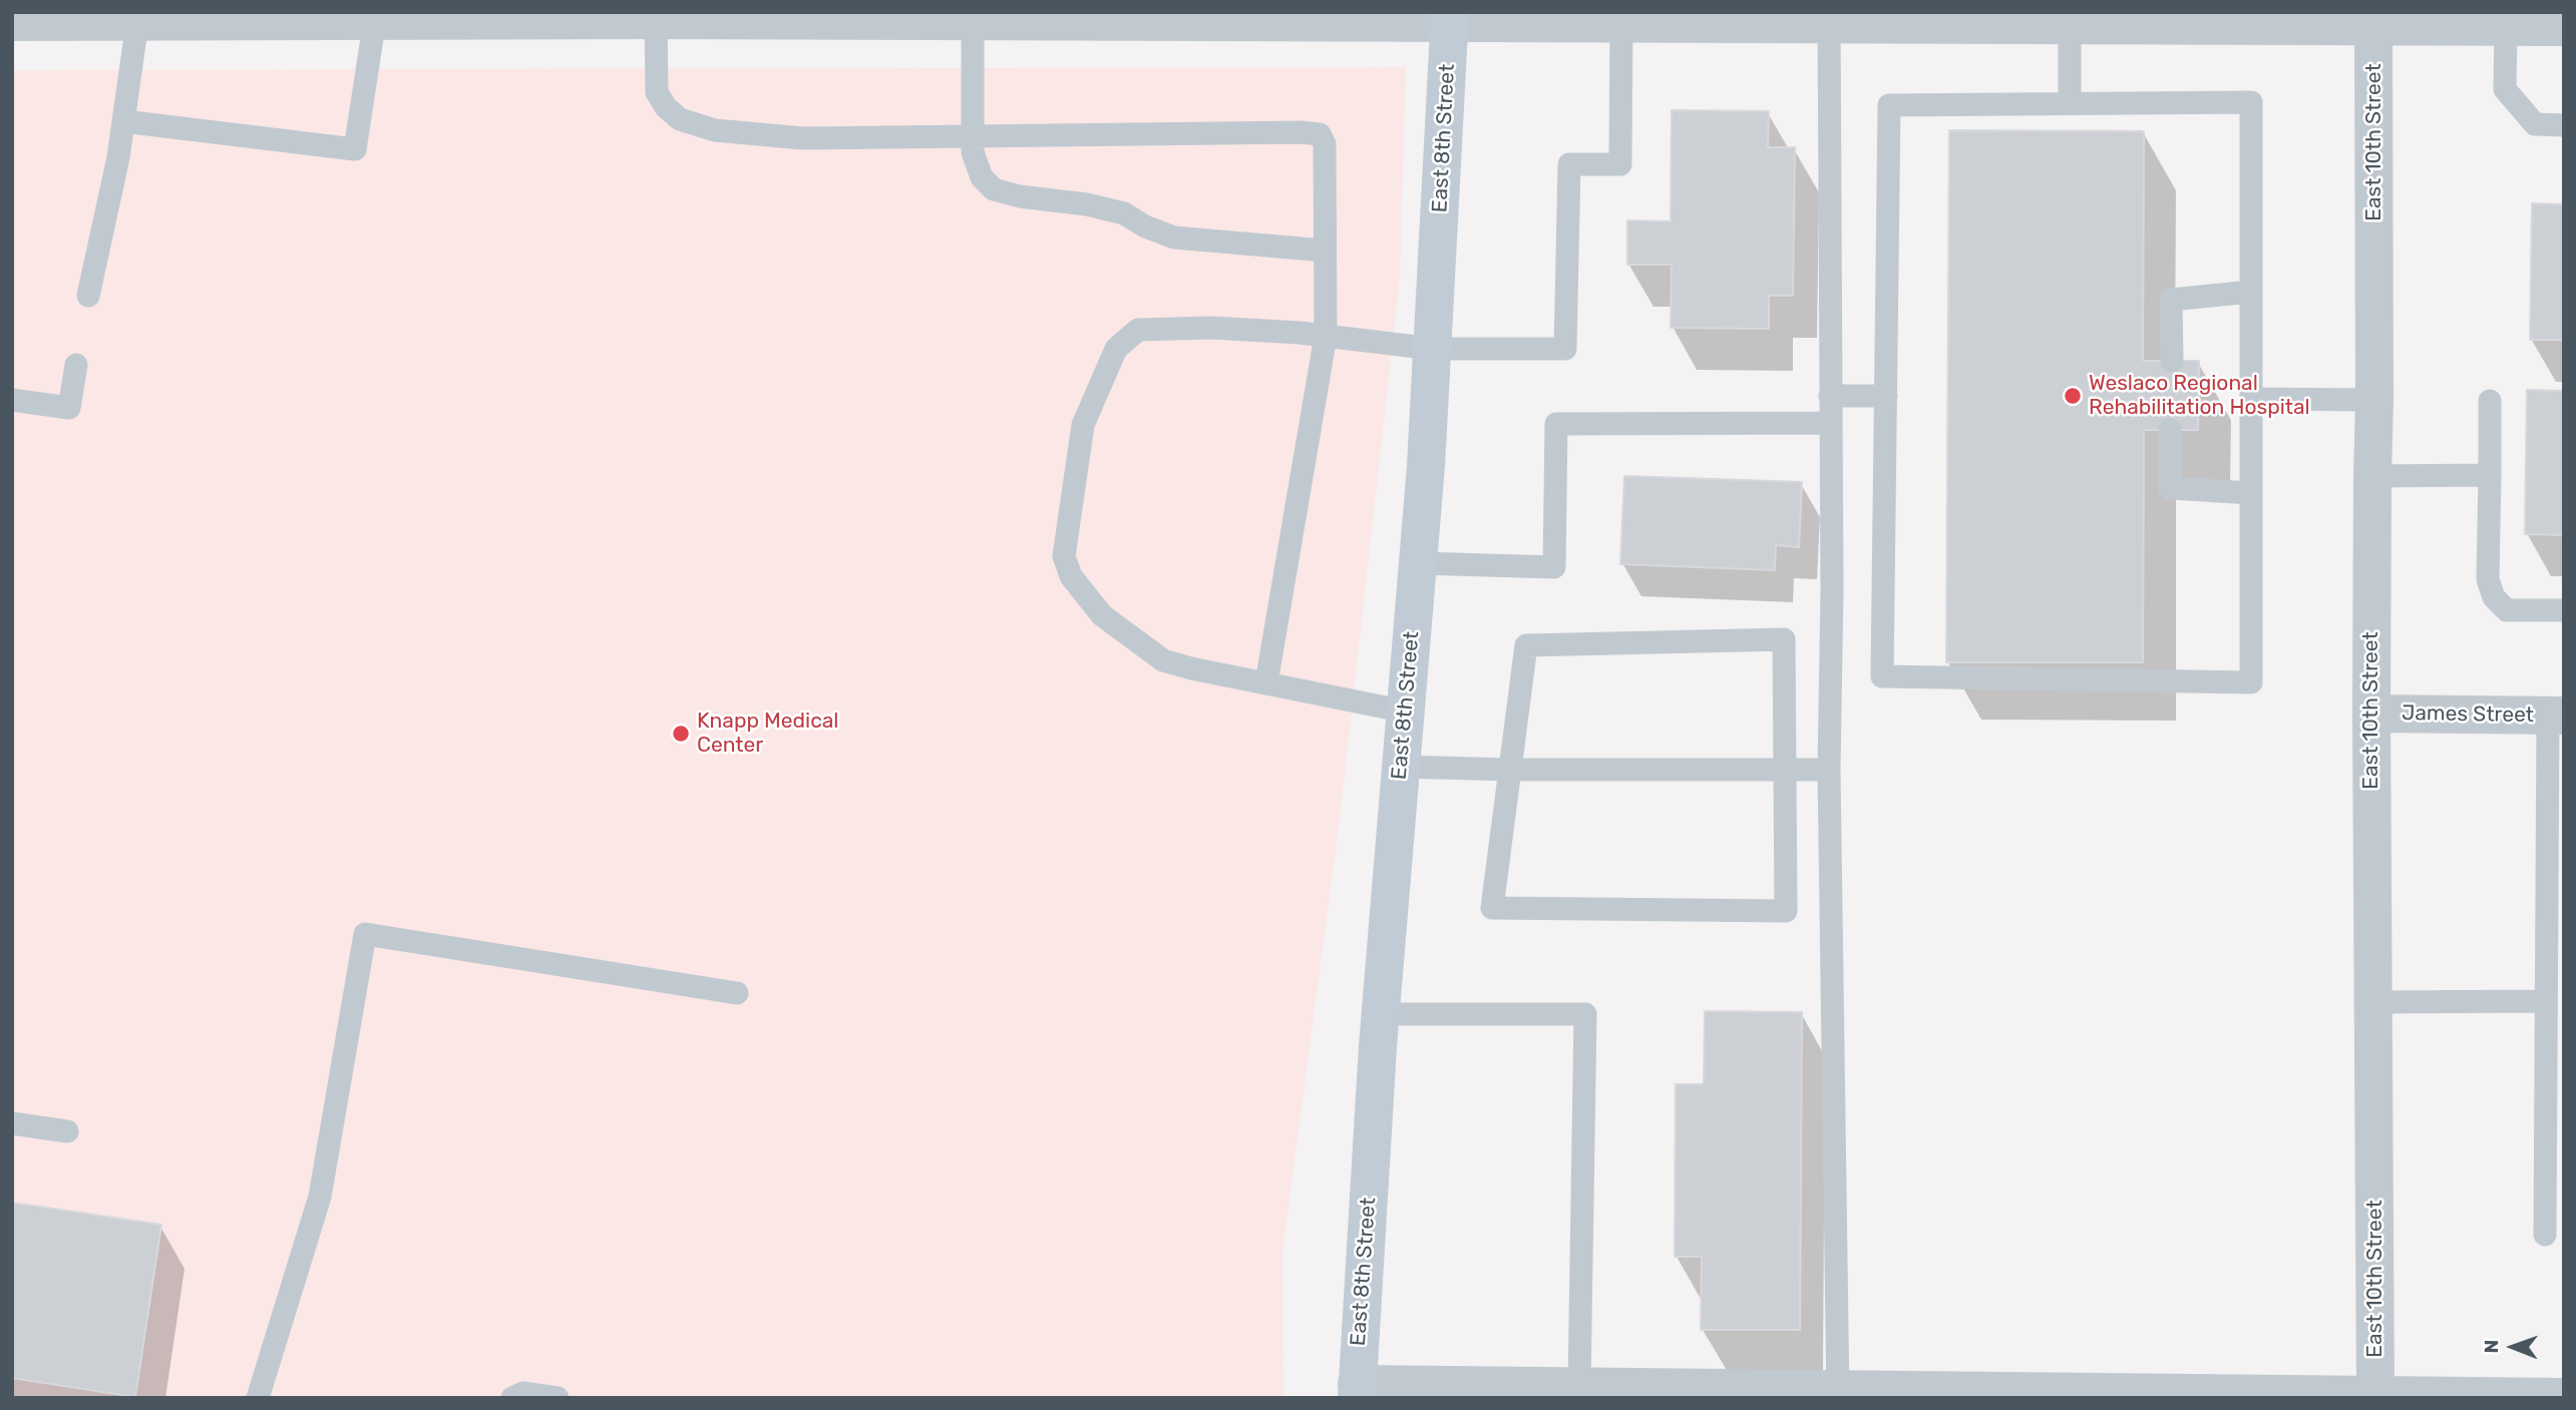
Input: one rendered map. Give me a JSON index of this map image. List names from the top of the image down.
{
  "streets": {
    "street": ["East 8th Street", "East 10th Street", "James Street"]
  },
  "crossings": [
    ["East 10th Street", "James Street"]
  ],
  "places": ["Weslaco Regional Rehabilitation Hospital", "Knapp Medical Center"],
  "north": "left"
}
